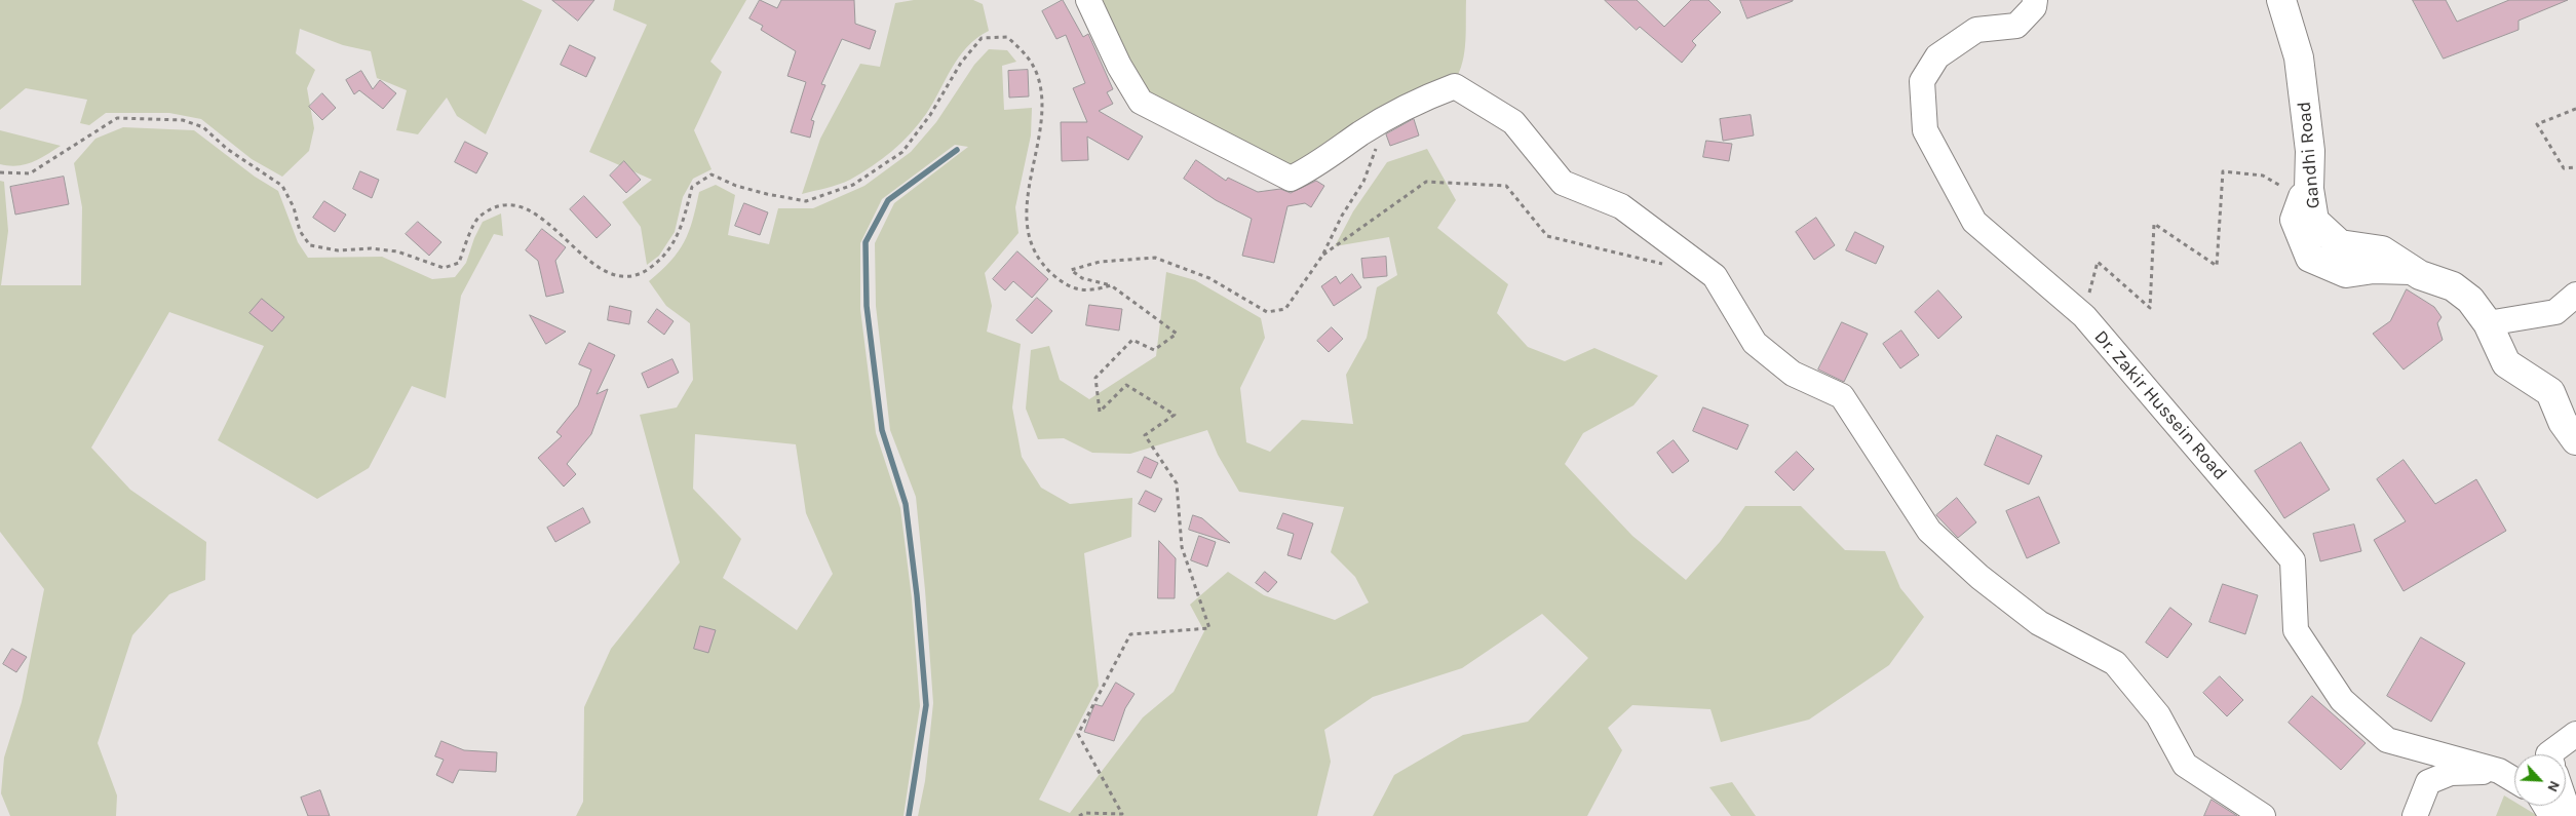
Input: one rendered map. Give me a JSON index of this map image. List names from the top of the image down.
{
  "streets": {
    "main road": ["Gandhi Road"],
    "street": ["Dr. Zakir Hussein Road"]
  },
  "north": "bottom right"
}
